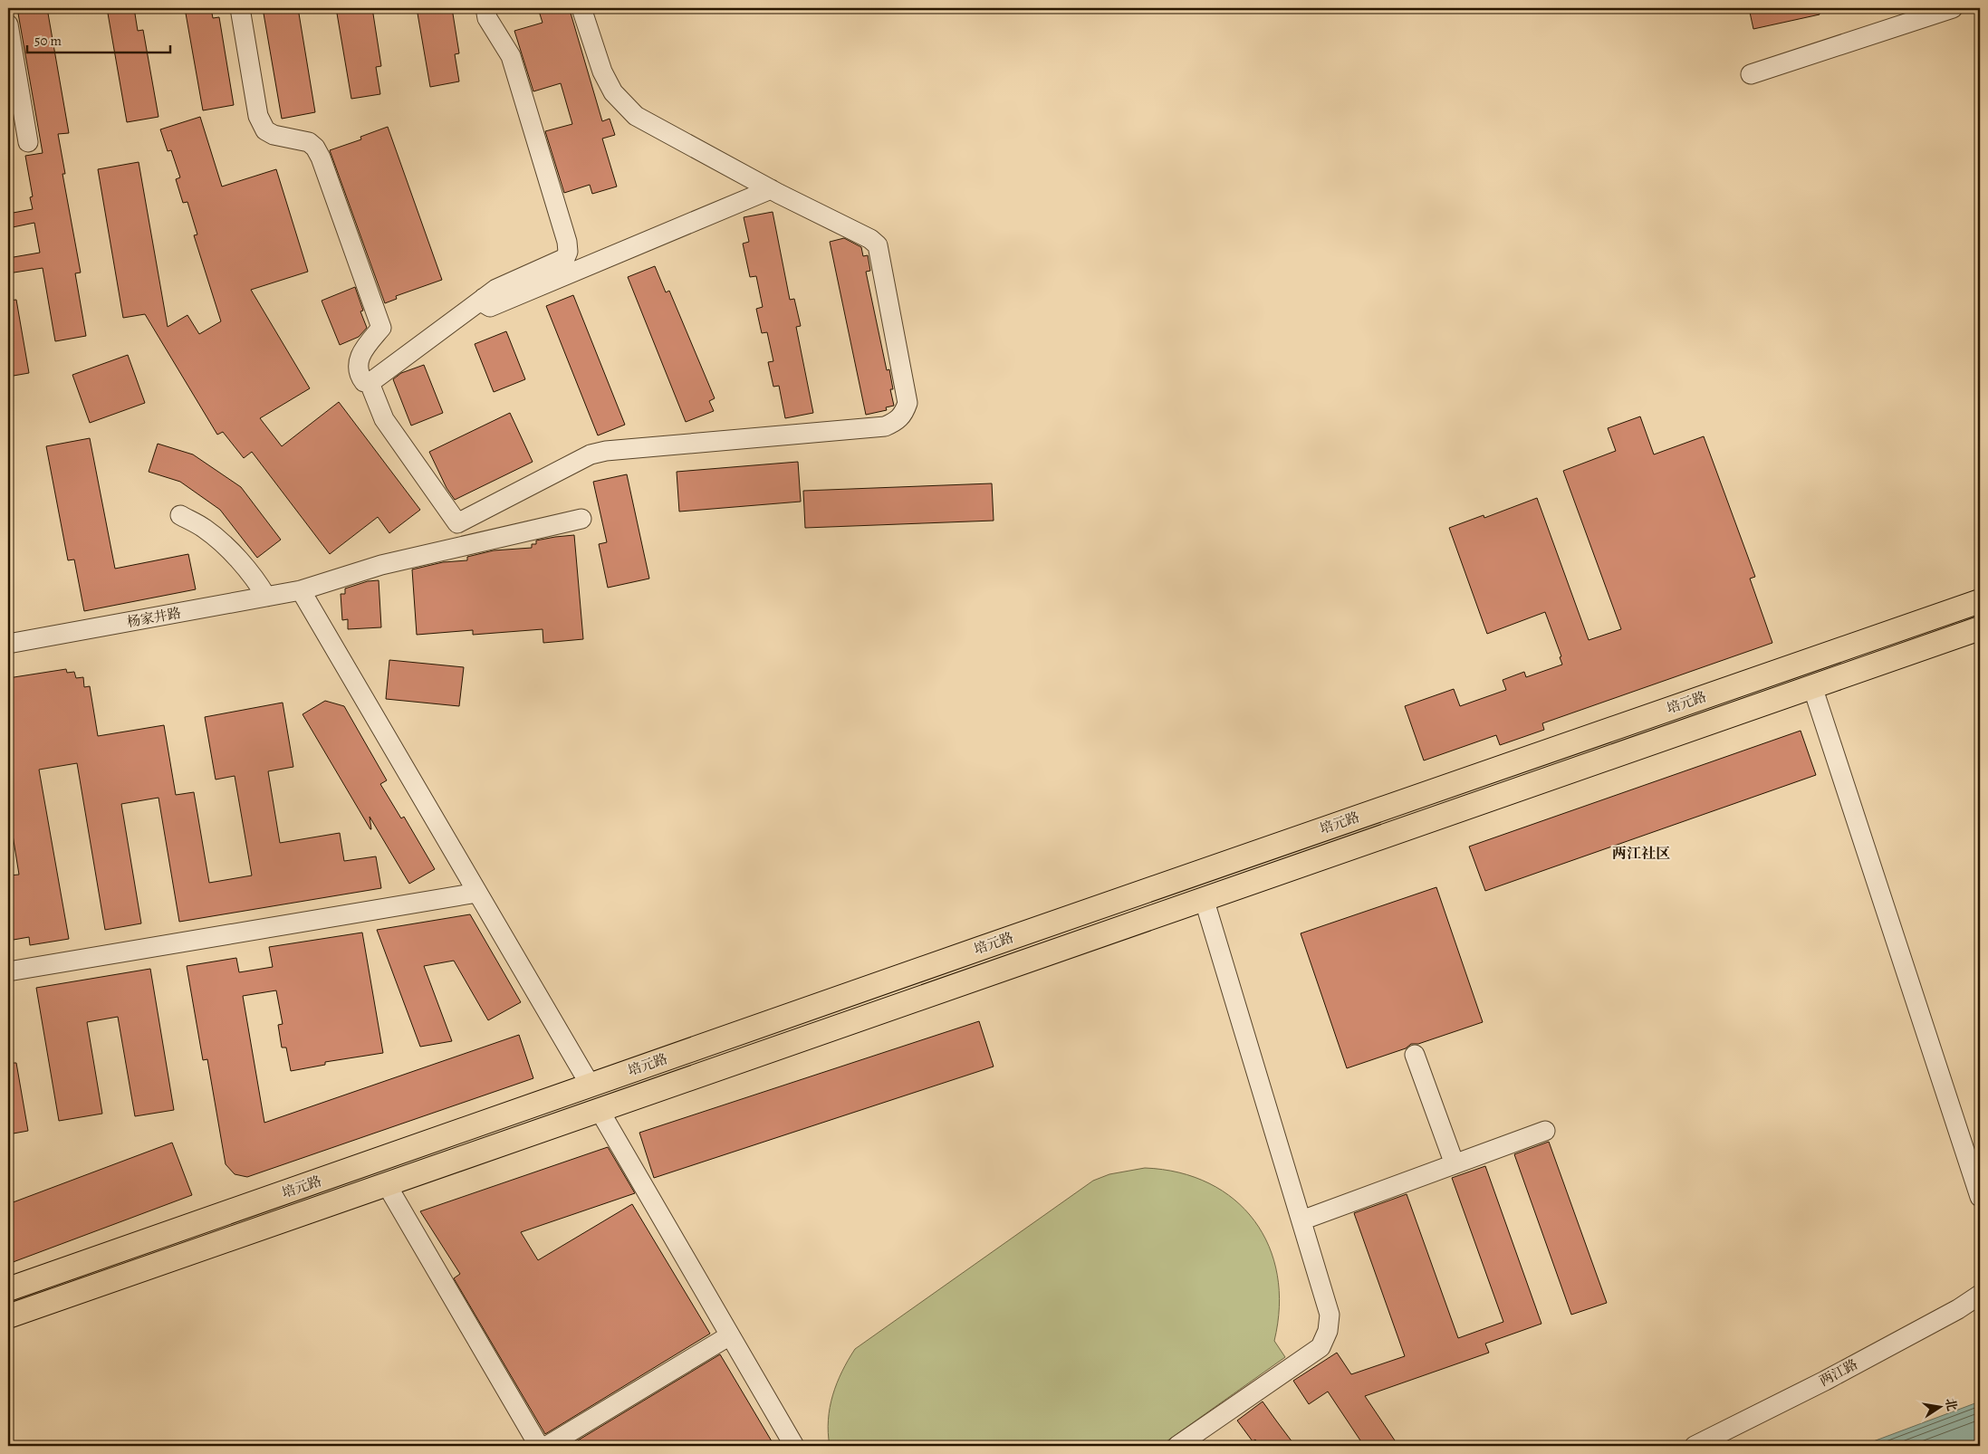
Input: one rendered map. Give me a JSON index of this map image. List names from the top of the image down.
{
  "streets": {
    "main road": ["培元路"],
    "street": ["杨家井路", "两江路"]
  },
  "districts": ["两江社区"],
  "scale_bar": "50 m",
  "north": "right"
}
